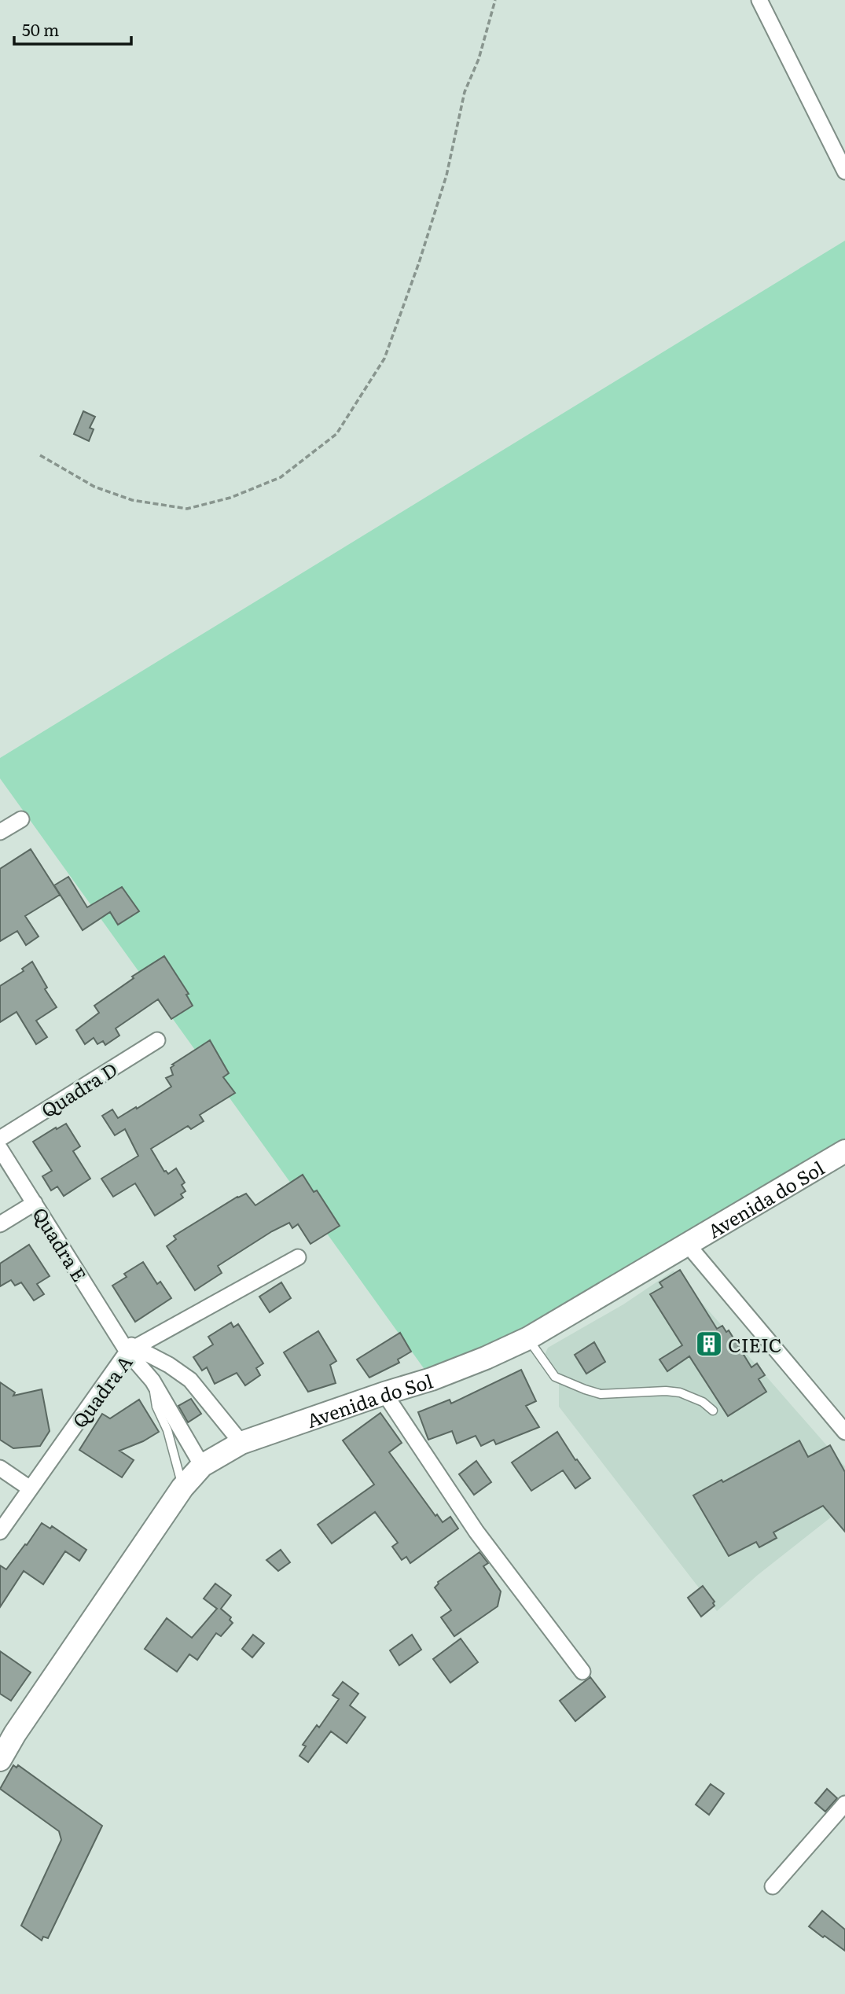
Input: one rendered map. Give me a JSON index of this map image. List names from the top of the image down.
{
  "streets": {
    "street": [
      "Quadra D",
      "Avenida do Sol",
      "Quadra E",
      "Quadra A"
    ]
  },
  "crossings": [
    ["Avenida do Sol", "Quadra E"],
    ["Quadra E", "Quadra A"]
  ],
  "places": {
    "building": ["CIEIC"]
  },
  "scale_bar": "50 m"
}
